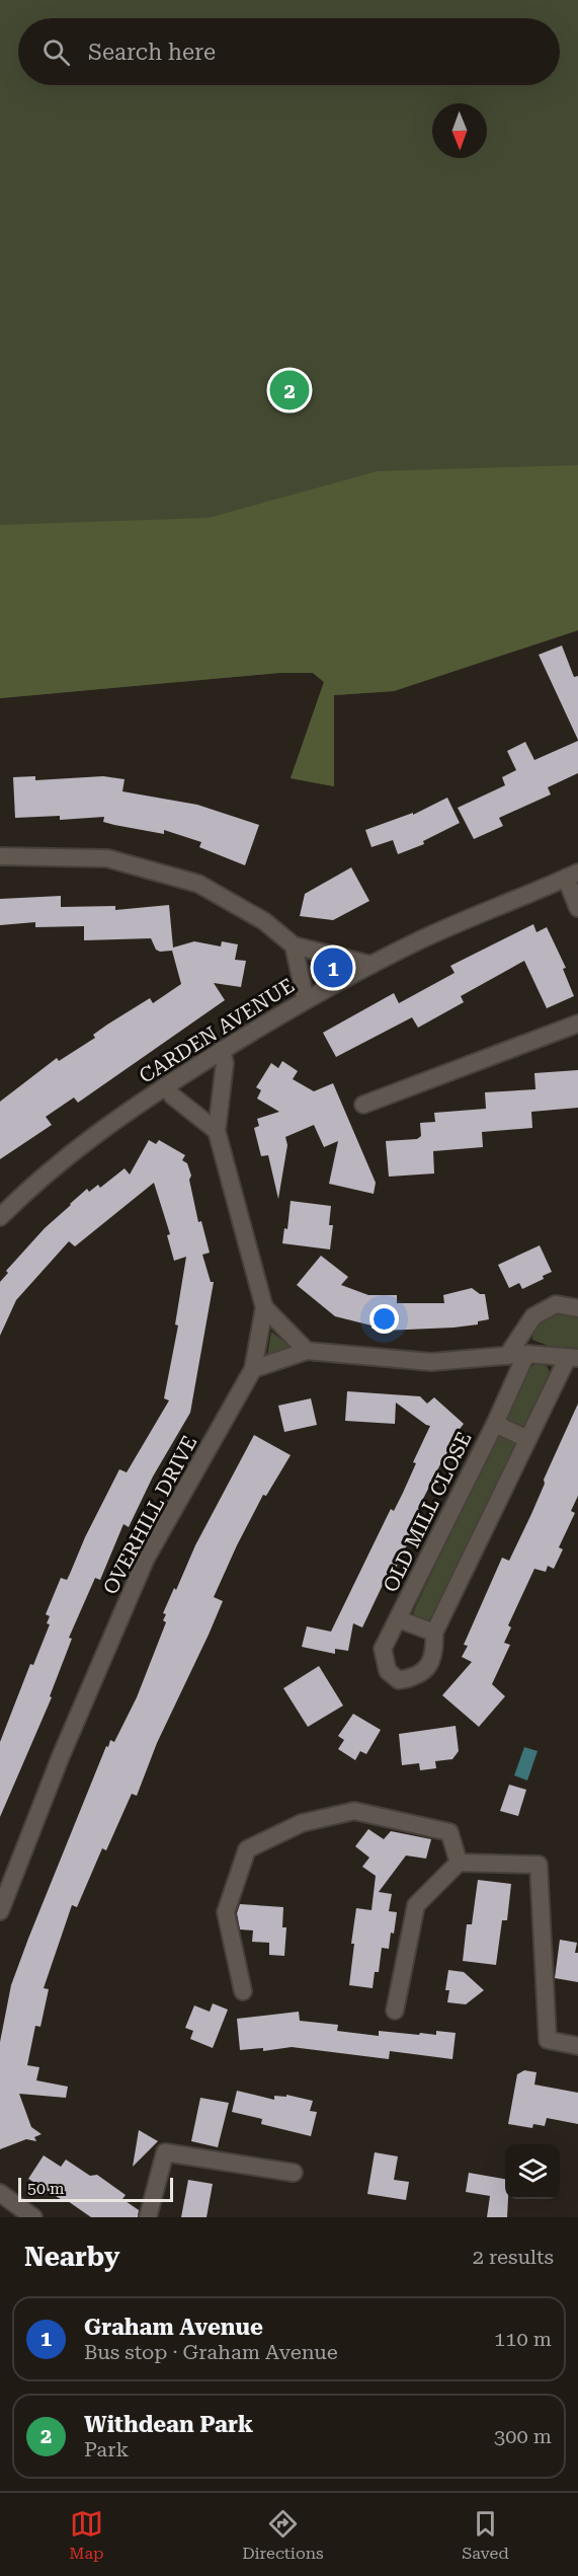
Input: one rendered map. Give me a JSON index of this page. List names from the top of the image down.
{
  "streets": {
    "street": ["CARDEN AVENUE", "OLD MILL CLOSE", "OVERHILL DRIVE"]
  },
  "crossings": [
    ["CARDEN AVENUE", "OVERHILL DRIVE"]
  ],
  "scale_bar": "50 m",
  "north": "bottom",
  "page": {
    "search": "Search here",
    "pins": ["2", "1"],
    "scale": "50 m",
    "heading": ["Nearby", "2 results"],
    "list": [
      {
        "mark": "1",
        "name": "Graham Avenue",
        "note": "Bus stop · Graham Avenue",
        "value": "110 m"
      },
      {
        "mark": "2",
        "name": "Withdean Park",
        "note": "Park",
        "value": "300 m"
      }
    ],
    "nav": ["Map", "Directions", "Saved"]
  }
}
